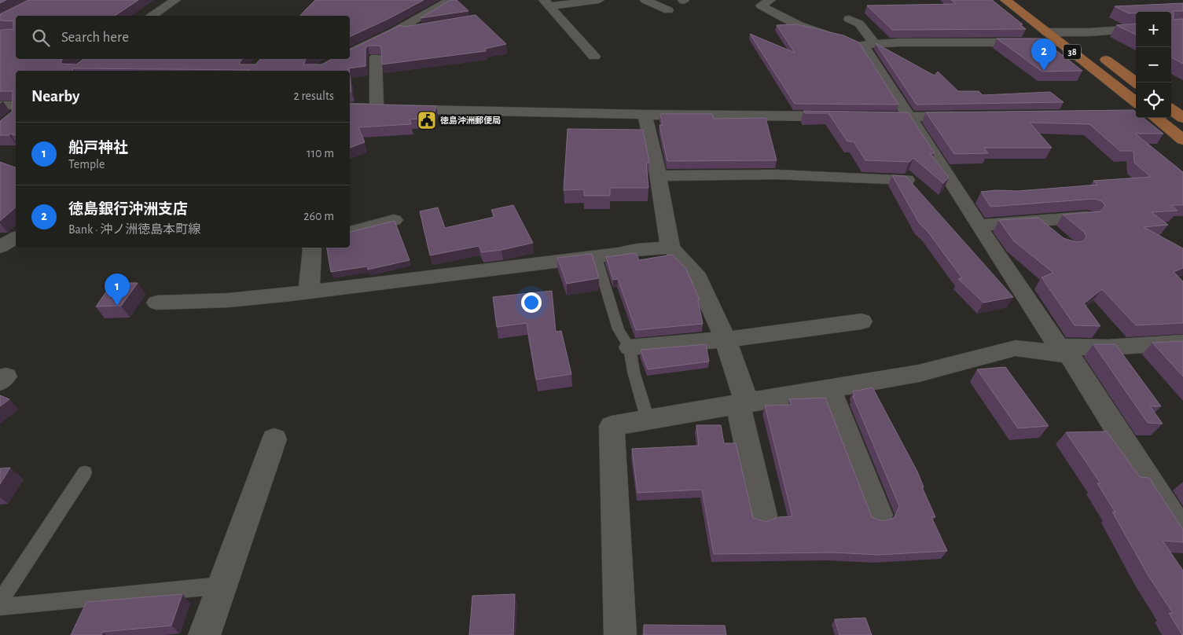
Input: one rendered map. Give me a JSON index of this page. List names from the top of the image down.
{
  "streets": {
    "main road": ["38"]
  },
  "places": {
    "public building": ["徳島沖洲郵便局"]
  },
  "page": {
    "map_buttons": ["+", "−"],
    "search": "Search here",
    "pins": ["2", "1"],
    "heading": ["Nearby", "2 results"],
    "list": [
      {
        "mark": "1",
        "name": "船戸神社",
        "note": "Temple",
        "value": "110 m"
      },
      {
        "mark": "2",
        "name": "徳島銀行沖洲支店",
        "note": "Bank · 沖ノ洲徳島本町線",
        "value": "260 m"
      }
    ]
  }
}
